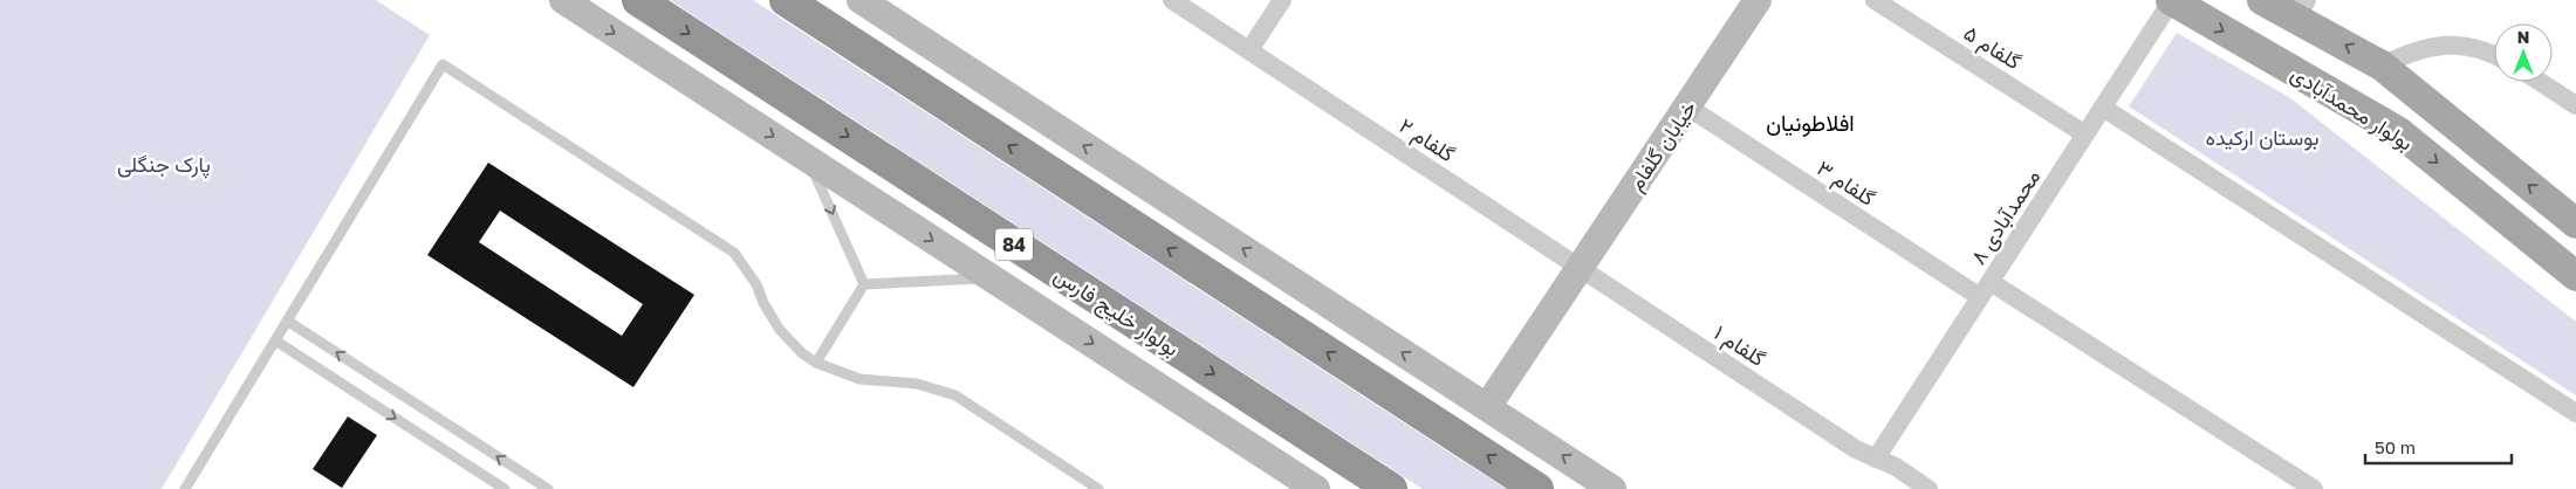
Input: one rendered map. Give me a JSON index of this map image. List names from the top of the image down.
{
  "streets": {
    "highway": ["84", "بولوار خلیج فارس"],
    "main road": ["بولوار محمدآبادی"],
    "street": [
      "گلفام ۵",
      "گلفام ۲",
      "خیابان گلفام",
      "گلفام ۳",
      "محمدآبادی ۸",
      "گلفام ۱"
    ]
  },
  "crossings": [
    ["گلفام ۵", "محمدآبادی ۸"],
    ["بولوار محمدآبادی", "محمدآبادی ۸"],
    ["گلفام ۲", "خیابان گلفام"],
    ["گلفام ۲", "گلفام ۱"],
    ["خیابان گلفام", "گلفام ۳"],
    ["خیابان گلفام", "گلفام ۱"],
    ["گلفام ۳", "محمدآبادی ۸"],
    ["محمدآبادی ۸", "گلفام ۱"]
  ],
  "districts": ["افلاطونیان"],
  "parks": ["بوستان ارکیده", "پارک جنگلی"],
  "scale_bar": "50 m",
  "north": "top"
}
